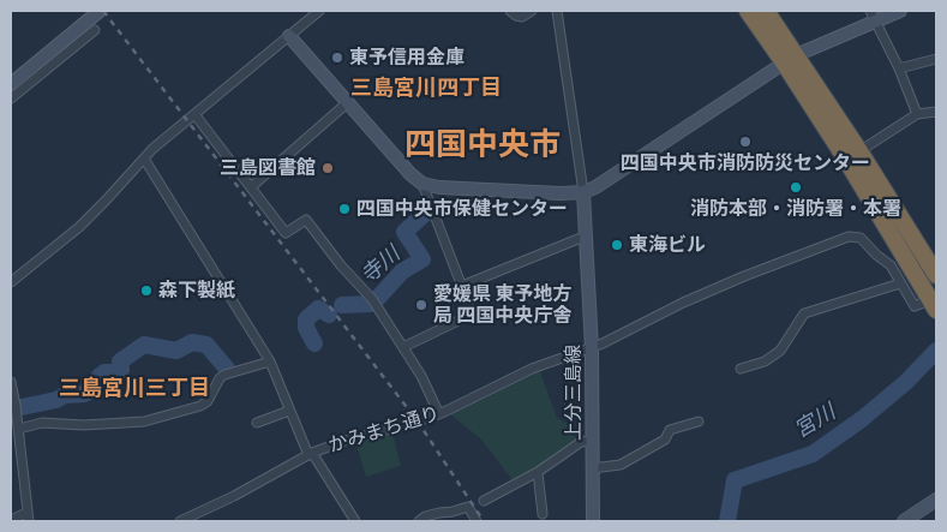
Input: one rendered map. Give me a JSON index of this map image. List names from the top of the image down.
{
  "streets": {
    "street": ["上分三島線", "かみまち通り"]
  },
  "crossings": [
    ["上分三島線", "かみまち通り"]
  ],
  "districts": ["三島宮川四丁目", "四国中央市", "三島宮川三丁目"],
  "water": ["寺川", "宮川"],
  "places": [
    "東予信用金庫",
    "四国中央市消防防災センター",
    "三島図書館",
    "消防本部・消防署・本署",
    "四国中央市保健センター",
    "東海ビル",
    "森下製紙",
    "愛媛県 東予地方 局 四国中央庁舎"
  ]
}
